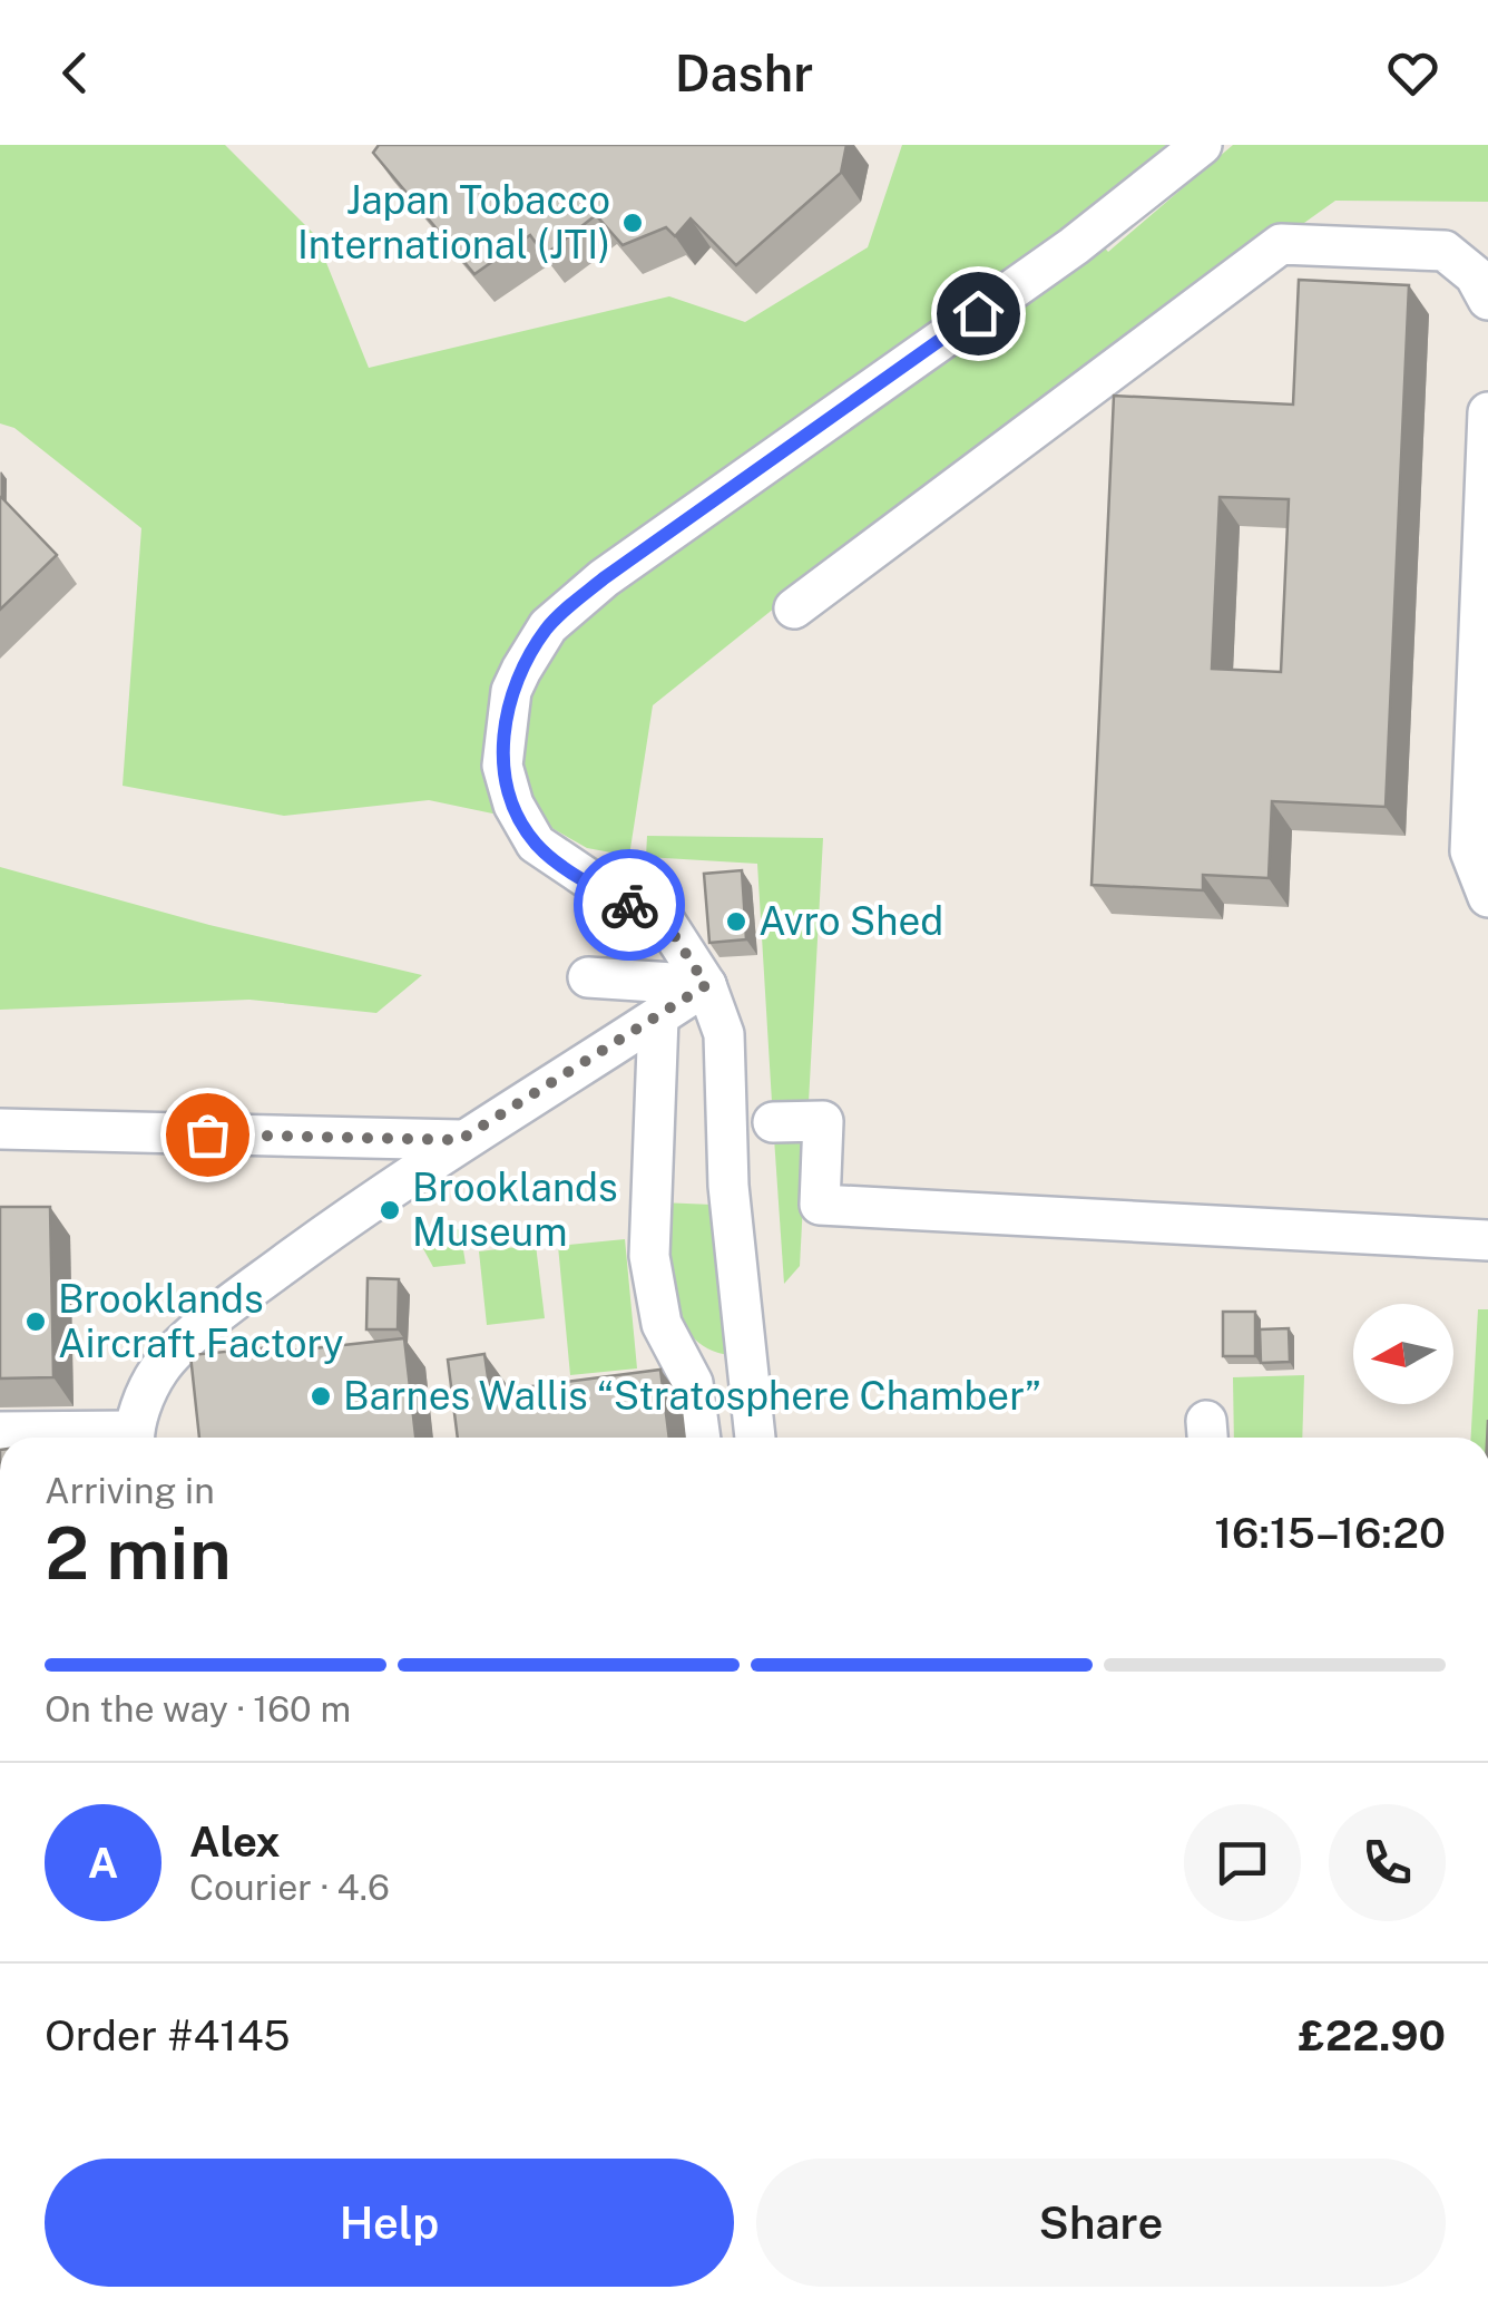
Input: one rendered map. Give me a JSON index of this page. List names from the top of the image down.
{
  "places": [
    "Japan Tobacco International (JTI)",
    "Avro Shed",
    "Brooklands Museum",
    "Brooklands Aircraft Factory",
    "Barnes Wallis “Stratosphere Chamber”"
  ],
  "north": "left",
  "page": {
    "header": "Dashr",
    "heading": ["2 min", "Arriving in", "16:15–16:20"],
    "panel": [
      "Alex",
      "Courier · 4.6",
      "Order #4145",
      "£22.90"
    ],
    "bar": "On the way · 160 m",
    "round": "A",
    "buttons": ["Help", "Share"]
  }
}
